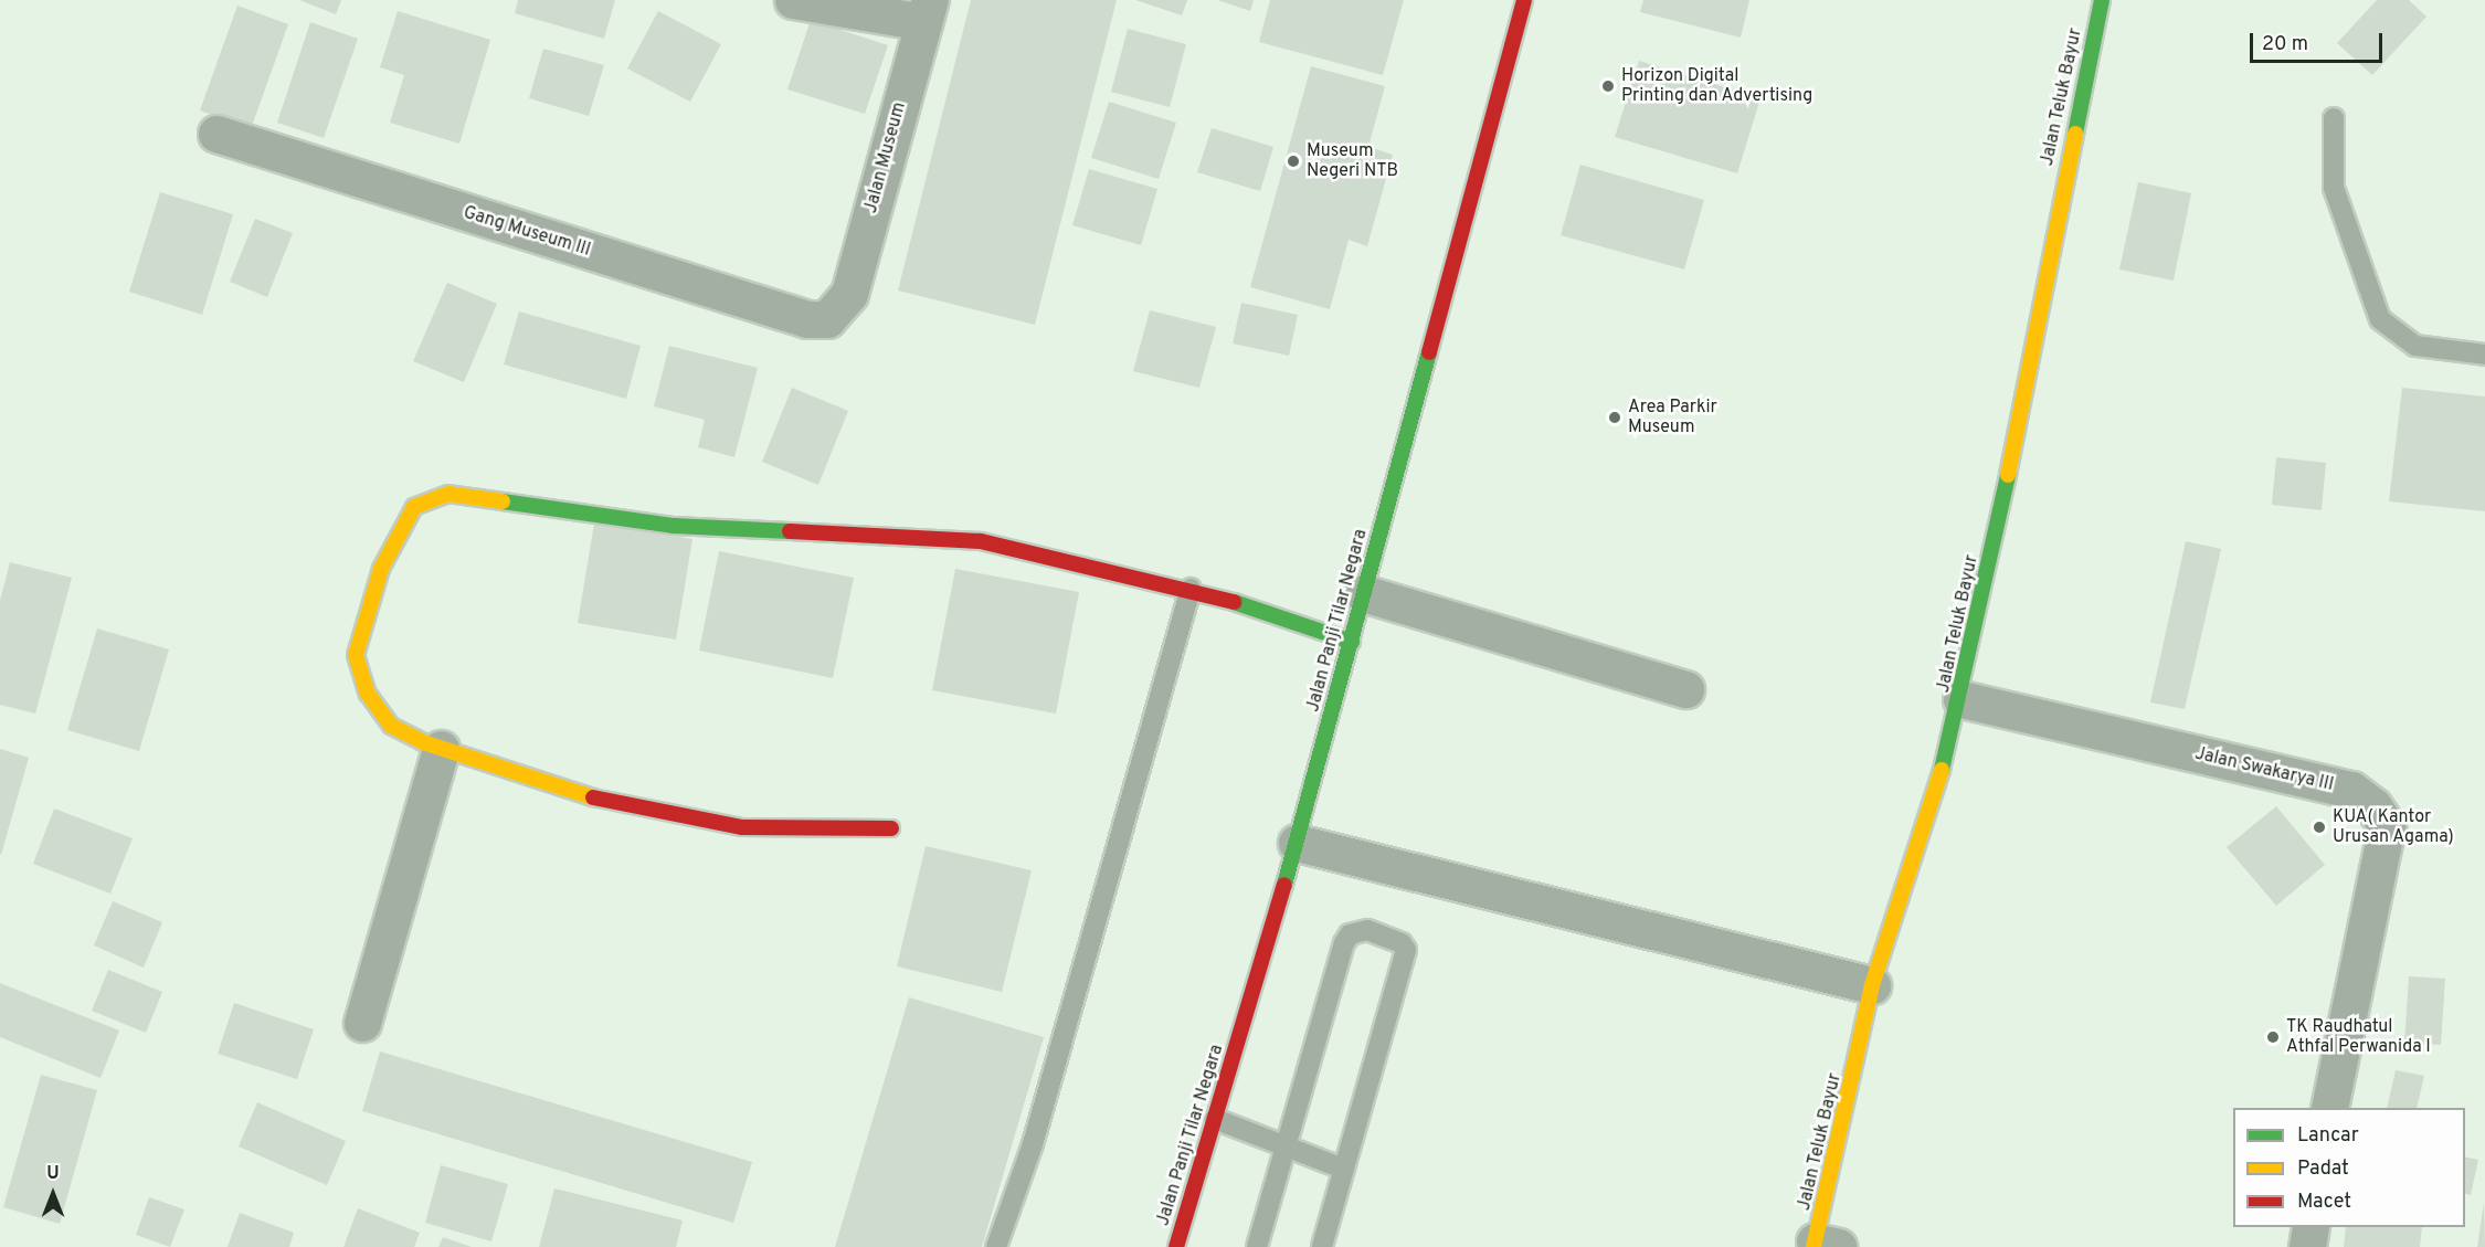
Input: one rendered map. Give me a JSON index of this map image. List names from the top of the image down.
{
  "streets": {
    "street": [
      "Jalan Teluk Bayur",
      "Jalan Museum",
      "Gang Museum III",
      "Jalan Panji Tilar Negara",
      "Jalan Swakarya III"
    ]
  },
  "crossings": [
    ["Jalan Teluk Bayur", "Jalan Swakarya III"],
    ["Jalan Museum", "Gang Museum III"]
  ],
  "places": [
    "Horizon Digital Printing dan Advertising",
    "Museum Negeri NTB",
    "Area Parkir Museum",
    "KUA( Kantor Urusan Agama)",
    "TK Raudhatul Athfal Perwanida I"
  ],
  "legend": ["Lancar", "Padat", "Macet"],
  "scale_bar": "20 m",
  "north": "top"
}
